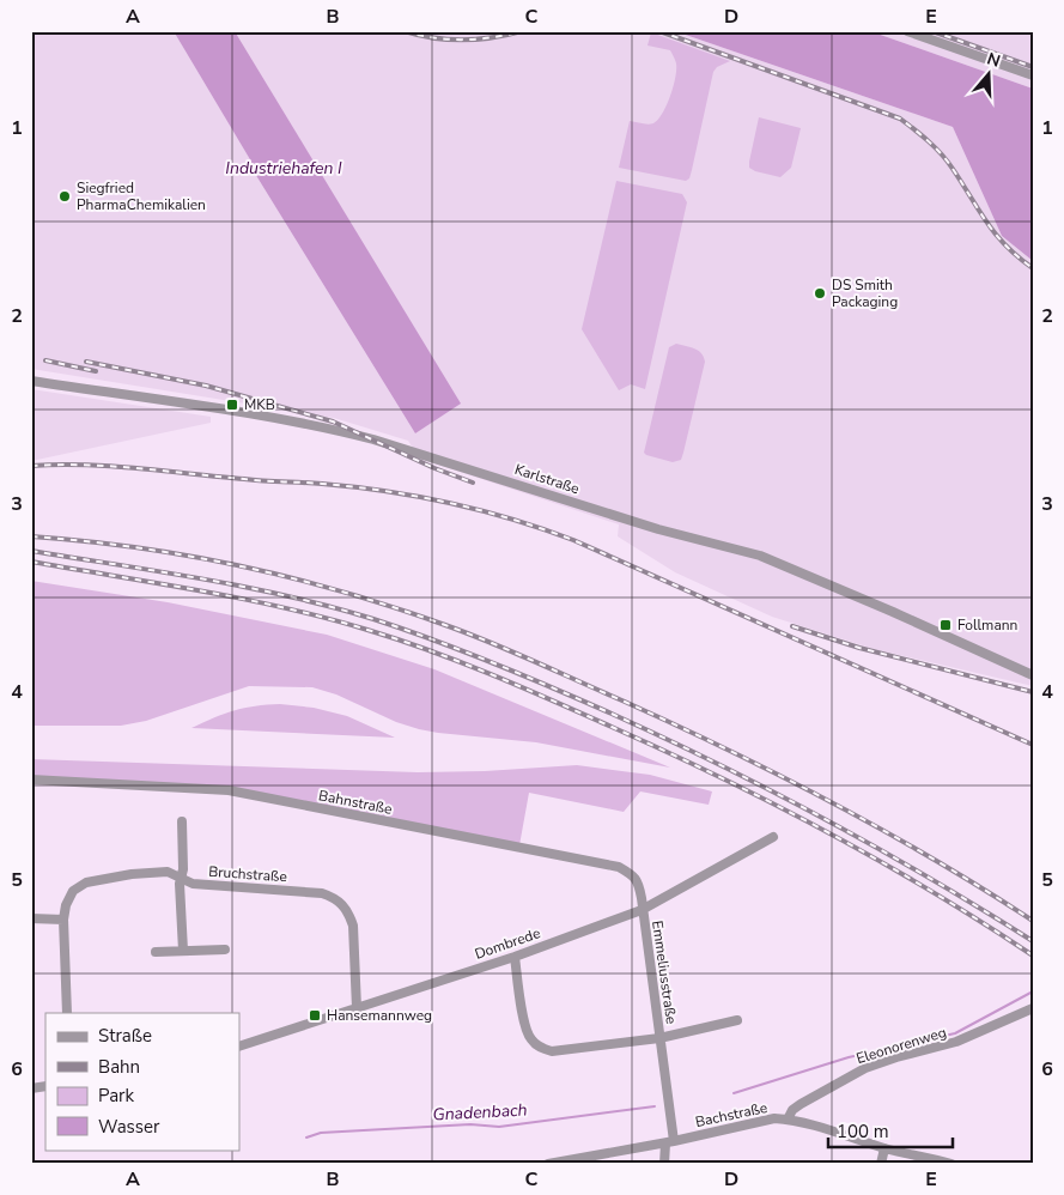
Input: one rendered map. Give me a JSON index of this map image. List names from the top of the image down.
{
  "streets": {
    "street": [
      "Karlstraße",
      "Bahnstraße",
      "Bruchstraße",
      "Dombrede",
      "Emmeliusstraße",
      "Eleonorenweg",
      "Bachstraße"
    ]
  },
  "crossings": [
    ["Bahnstraße", "Dombrede"],
    ["Bahnstraße", "Emmeliusstraße"],
    ["Bruchstraße", "Dombrede"],
    ["Dombrede", "Emmeliusstraße"],
    ["Emmeliusstraße", "Bachstraße"],
    ["Eleonorenweg", "Bachstraße"]
  ],
  "water": ["Industriehafen I", "Gnadenbach"],
  "places": {
    "other": ["Siegfried PharmaChemikalien", "DS Smith Packaging"],
    "transit": ["MKB", "Follmann", "Hansemannweg"]
  },
  "legend": [
    "Straße",
    "Bahn",
    "Park",
    "Wasser"
  ],
  "scale_bar": "100 m",
  "north": "top",
  "grid": {
    "columns": [
      "A",
      "B",
      "C",
      "D",
      "E"
    ],
    "rows": [
      "1",
      "2",
      "3",
      "4",
      "5",
      "6"
    ]
  }
}
